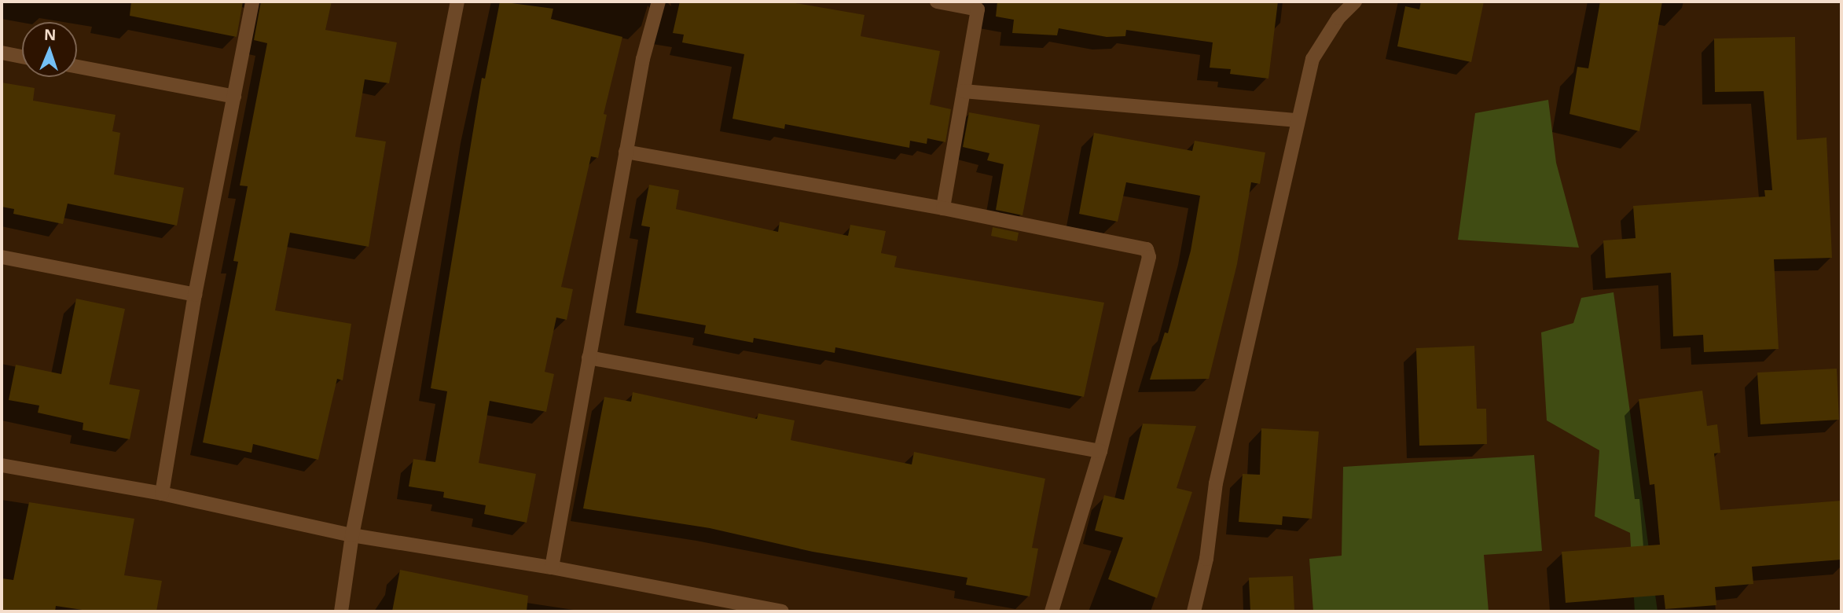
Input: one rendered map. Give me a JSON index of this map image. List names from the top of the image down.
{
  "north": "top"
}
